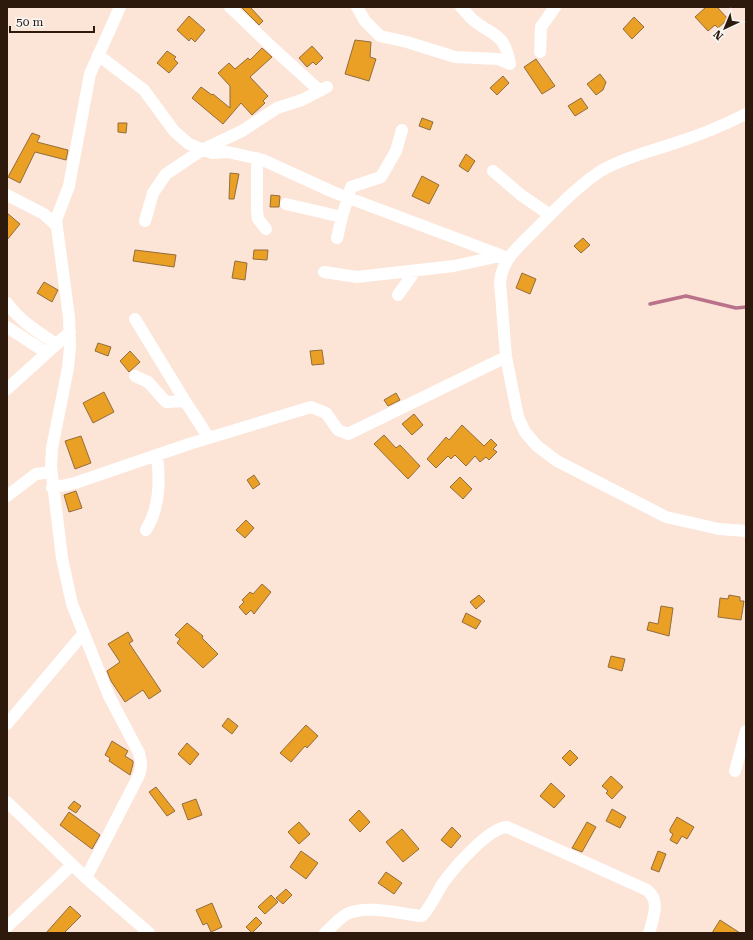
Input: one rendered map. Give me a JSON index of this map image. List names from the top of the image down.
{
  "scale_bar": "50 m",
  "north": "bottom left"
}
